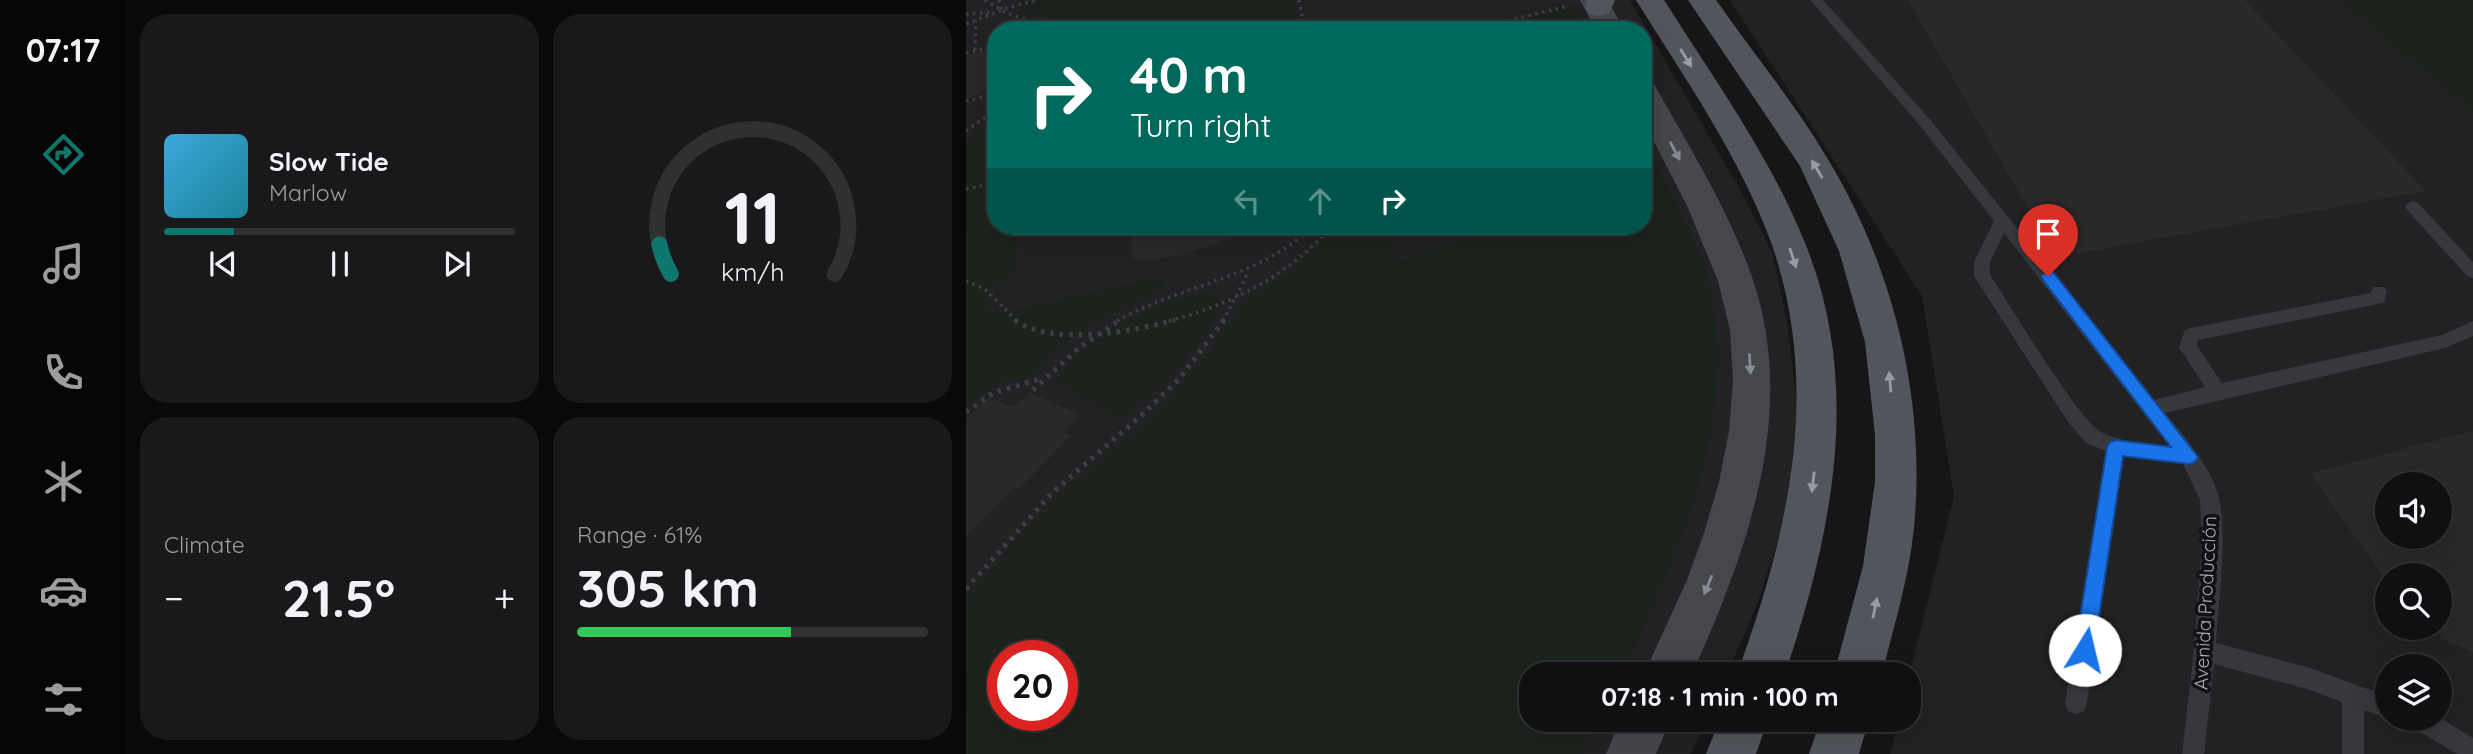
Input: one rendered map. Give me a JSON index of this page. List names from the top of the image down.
{
  "streets": {
    "lane": ["Avenida Producción"]
  },
  "page": {
    "tabs": "07:17",
    "turn": ["40 m", "Turn right"],
    "song": ["Slow Tide", "Marlow"],
    "tile": [
      "Climate",
      ["Range · 61%", "305 km"]
    ],
    "heat": ["−", "21.5°", "+"],
    "limit": "20",
    "trip": "07:18 · 1 min · 100 m",
    "gauge": ["11", "km/h"]
  }
}
